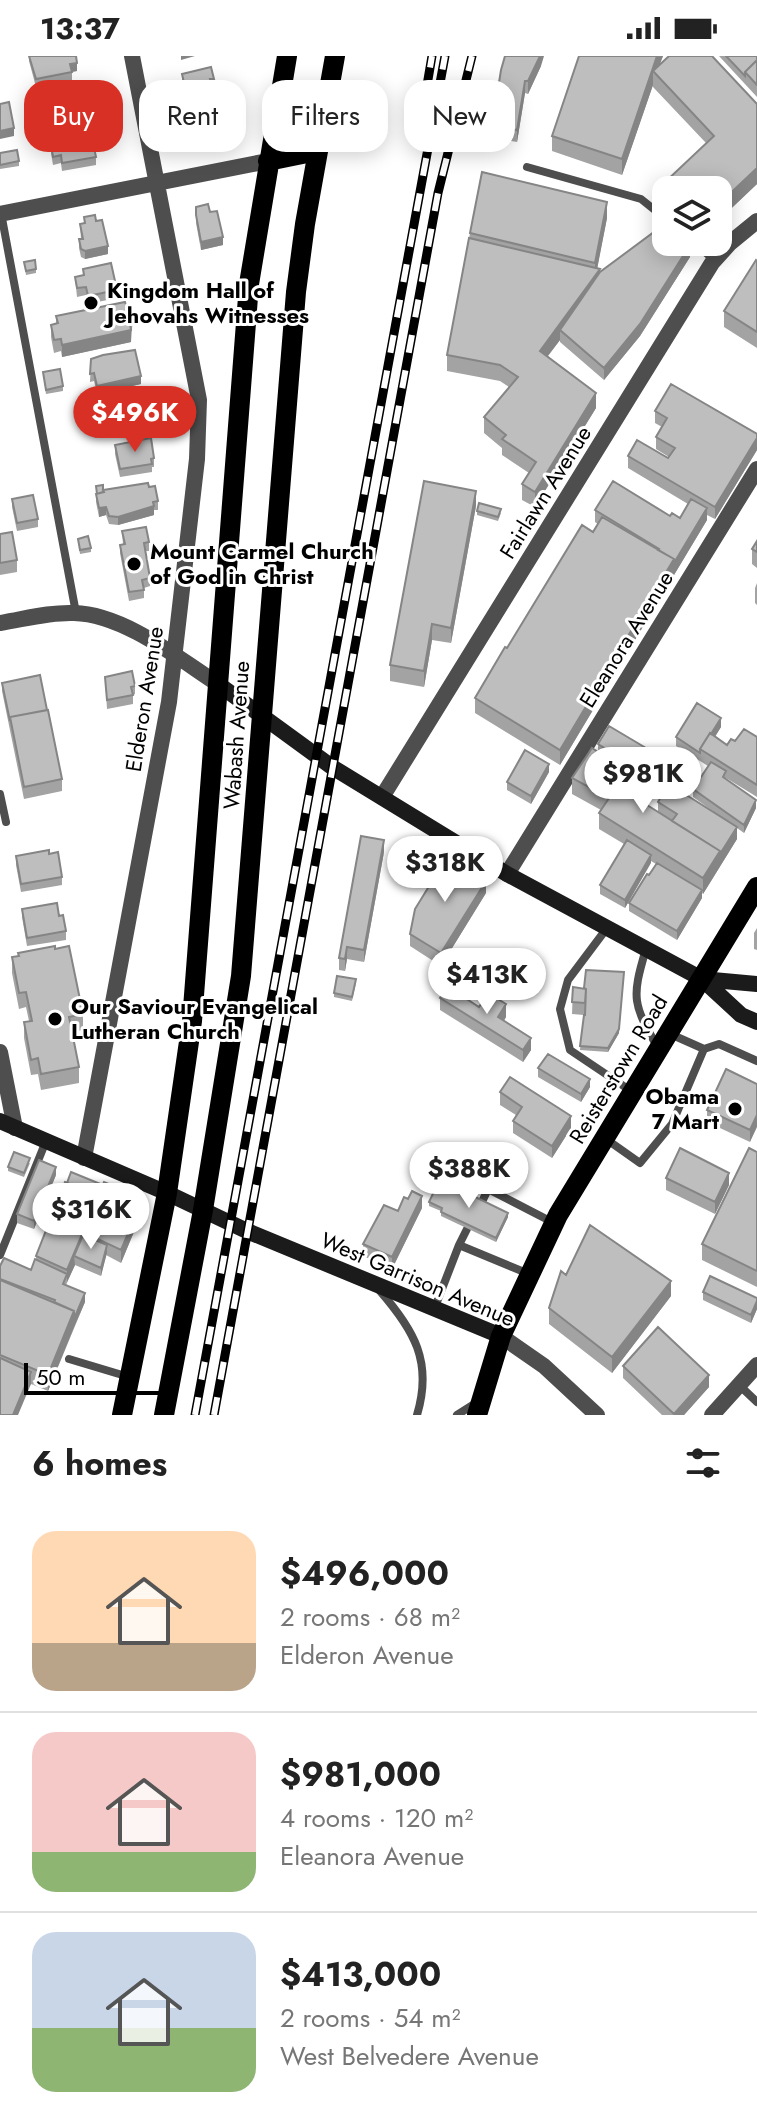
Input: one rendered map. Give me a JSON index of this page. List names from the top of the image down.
{
  "streets": {
    "main road": ["Wabash Avenue", "Reisterstown Road", "West Garrison Avenue"],
    "street": ["Fairlawn Avenue", "Eleanora Avenue", "Elderon Avenue"]
  },
  "crossings": [
    ["Elderon Avenue", "West Garrison Avenue"],
    ["Wabash Avenue", "West Garrison Avenue"],
    ["Reisterstown Road", "West Garrison Avenue"]
  ],
  "places": [
    "Kingdom Hall of Jehovahs Witnesses",
    "Mount Carmel Church of God in Christ",
    "Our Saviour Evangelical Lutheran Church",
    "Obama 7 Mart"
  ],
  "scale_bar": "50 m",
  "page": {
    "status": "13:37",
    "chip": [
      "Buy",
      "Rent",
      "Filters",
      "New"
    ],
    "price": [
      "$496K",
      "$981K",
      "$318K",
      "$413K",
      "$388K",
      "$316K"
    ],
    "scale": "50 m",
    "heading": "6 homes",
    "list": [
      {
        "name": "$496,000",
        "note": "2 rooms · 68 m² · Elderon Avenue"
      },
      {
        "name": "$981,000",
        "note": "4 rooms · 120 m² · Eleanora Avenue"
      },
      {
        "name": "$413,000",
        "note": "2 rooms · 54 m² · West Belvedere Avenue"
      }
    ]
  }
}
